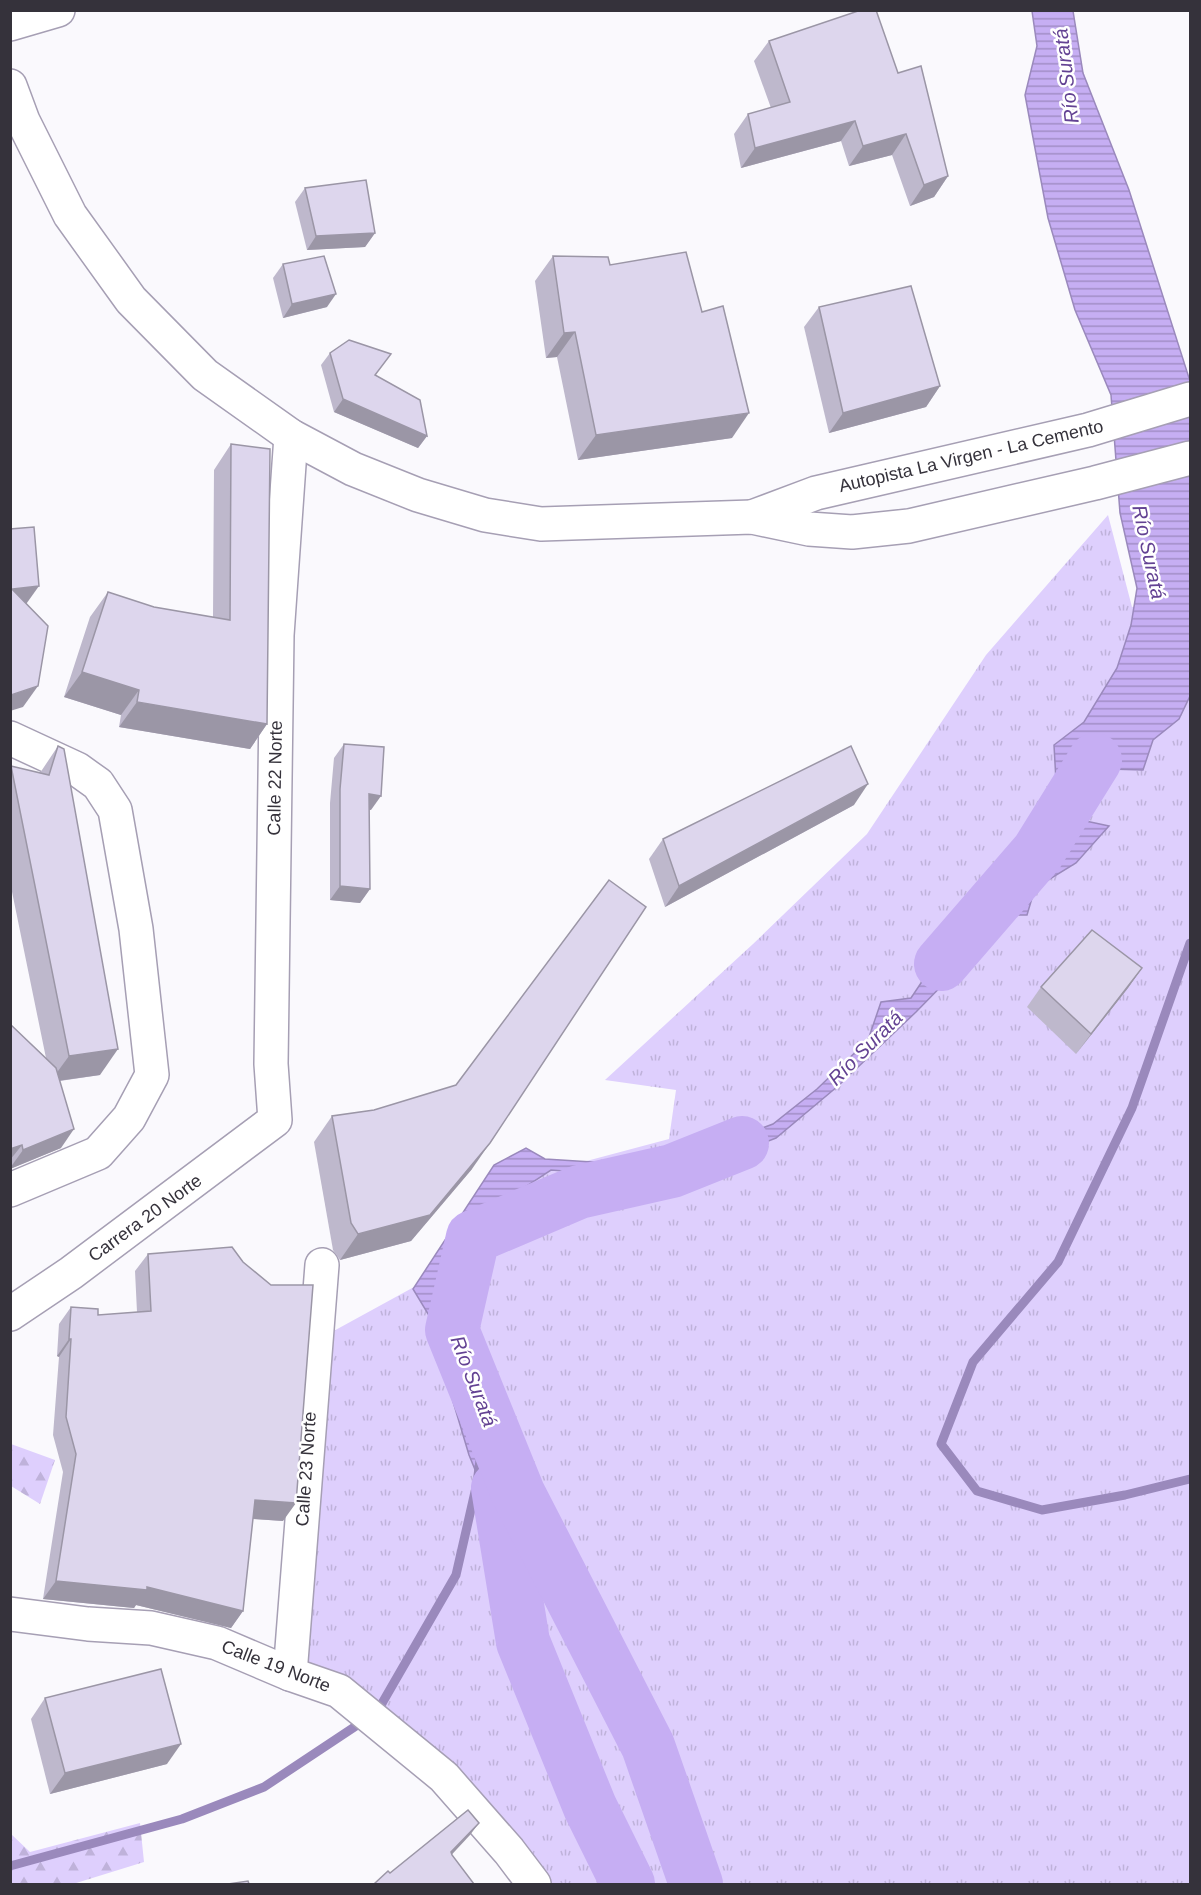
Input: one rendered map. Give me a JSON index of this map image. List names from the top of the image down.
{
  "streets": {
    "street": [
      "Autopista La Virgen - La Cemento",
      "Calle 22 Norte",
      "Carrera 20 Norte",
      "Calle 23 Norte",
      "Calle 19 Norte"
    ]
  },
  "crossings": [
    ["Autopista La Virgen - La Cemento", "Calle 22 Norte"],
    ["Calle 22 Norte", "Carrera 20 Norte"],
    ["Calle 23 Norte", "Calle 19 Norte"]
  ],
  "water": ["Río Suratá"]
}
